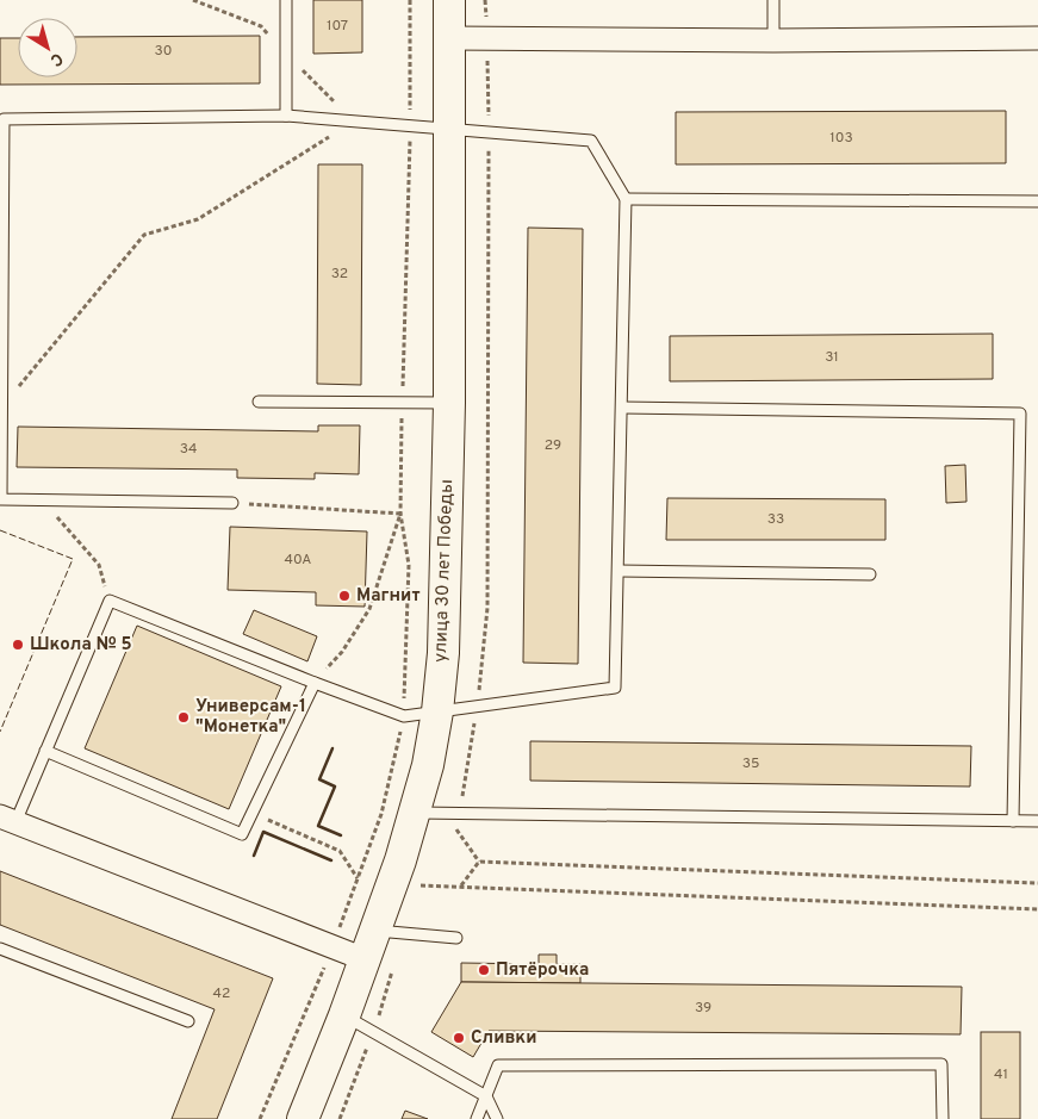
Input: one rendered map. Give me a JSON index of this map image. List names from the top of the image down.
{
  "streets": {
    "main road": ["улица 30 лет Победы"]
  },
  "places": [
    "Магнит",
    "Школа № 5",
    "Универсам-1 \"Монетка\"",
    "Пятёрочка",
    "Сливки"
  ],
  "house_numbers": [
    "107",
    "30",
    "103",
    "32",
    "31",
    "29",
    "34",
    "33",
    "40А",
    "35",
    "42",
    "39",
    "41"
  ],
  "north": "bottom right"
}
